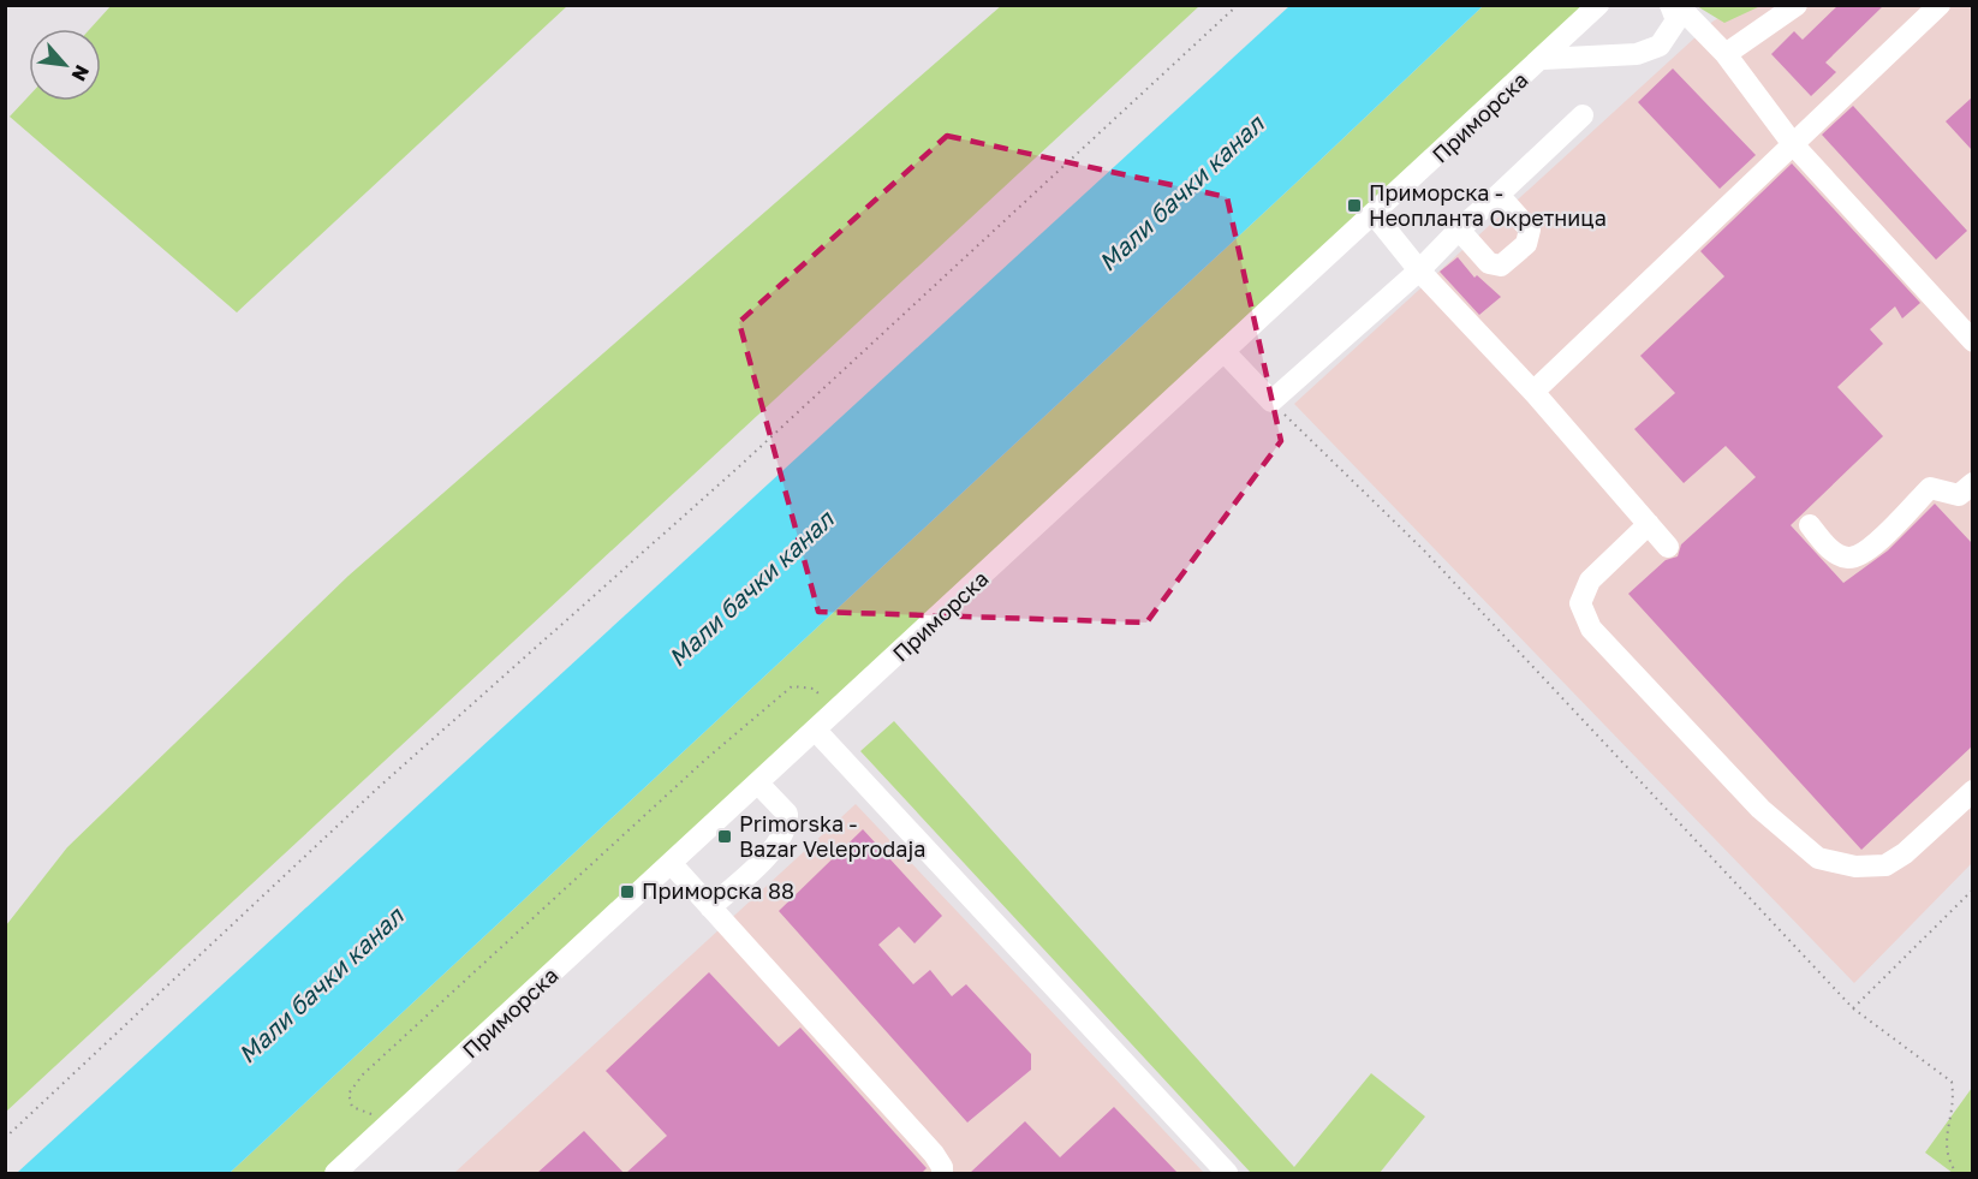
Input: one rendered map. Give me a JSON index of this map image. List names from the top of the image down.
{
  "streets": {
    "street": ["Приморска"]
  },
  "water": ["Мали бачки канал"],
  "places": {
    "transit": ["Приморска - Неопланта Окретница", "Primorska - Bazar Veleprodaja", "Приморска 88"]
  },
  "north": "bottom right"
}
